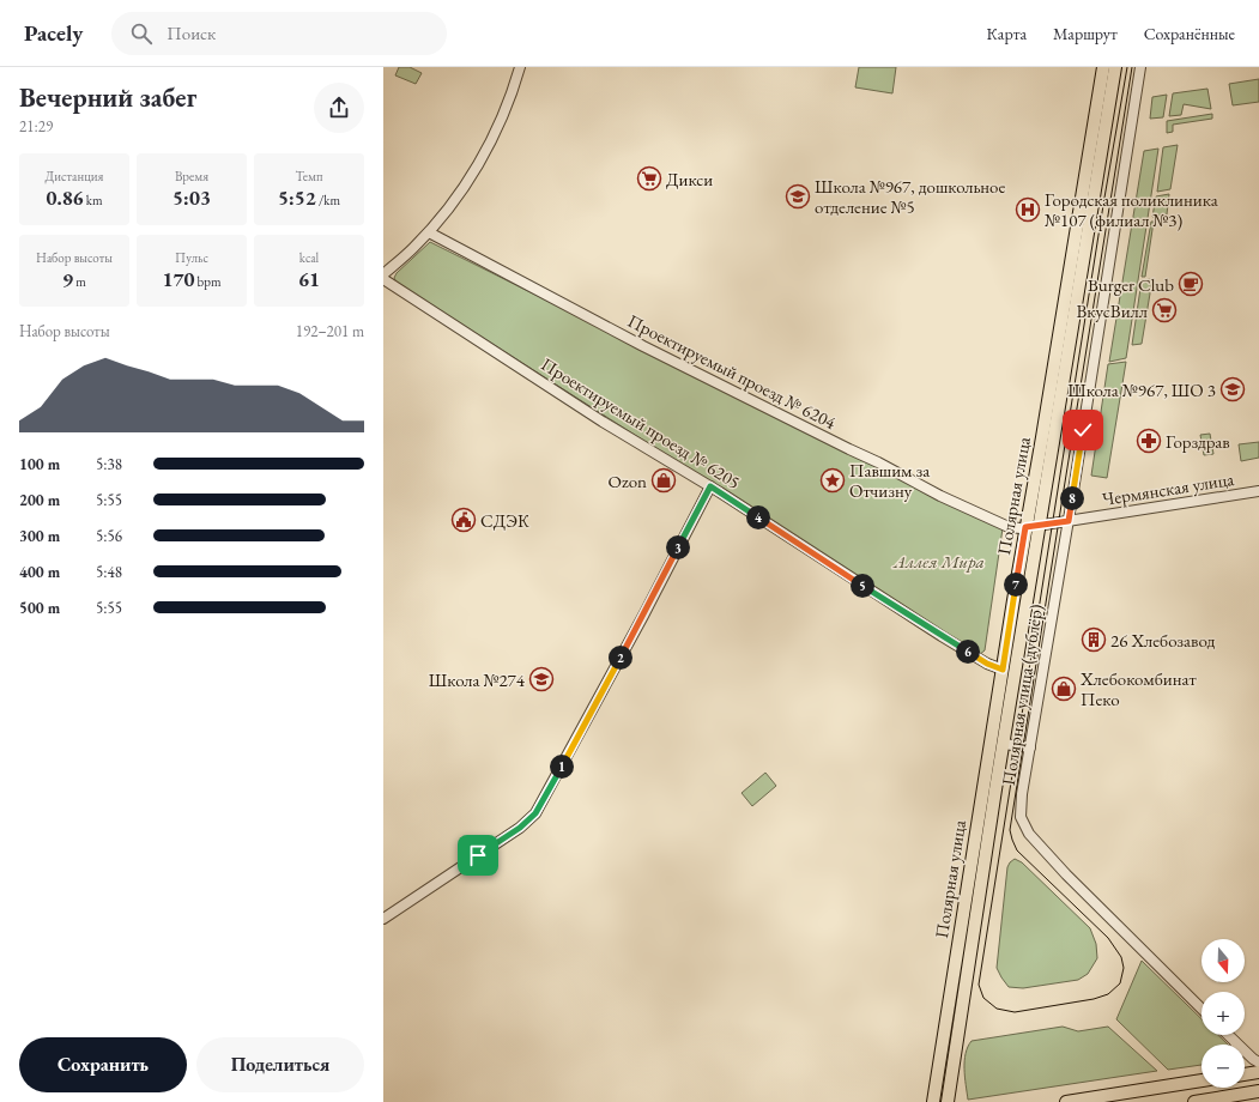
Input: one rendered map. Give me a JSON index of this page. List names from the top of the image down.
{
  "streets": {
    "main road": ["Полярная улица"],
    "street": [
      "Проектируемый проезд № 6204",
      "Проектируемый проезд № 6205",
      "Чермянская улица",
      "Полярная улица (дублёр)"
    ]
  },
  "crossings": [
    ["Проектируемый проезд № 6204", "Чермянская улица"],
    ["Проектируемый проезд № 6204", "Полярная улица"],
    ["Проектируемый проезд № 6205", "Полярная улица"],
    ["Чермянская улица", "Полярная улица"],
    ["Чермянская улица", "Полярная улица (дублёр)"]
  ],
  "parks": ["Аллея Мира"],
  "places": {
    "supermarket": ["Дикси", "ВкусВилл"],
    "school or university": ["Школа №967, дошкольное отделение №5", "Школа №967, ШО 3", "Школа №274"],
    "hospital": ["Городская поликлиника №107 (филиал №3)"],
    "cafe": ["Burger Club"],
    "pharmacy": ["Горздрав"],
    "shop": ["Ozon", "Хлебокомбинат Пеко"],
    "place": ["Павшим за Отчизну"],
    "public building": ["СДЭК"],
    "building": ["26 Хлебозавод"]
  },
  "north": "bottom",
  "page": {
    "header": "Pacely",
    "search": "Поиск",
    "nav": ["Карта", "Маршрут", "Сохранённые"],
    "heading": ["Вечерний забег", "21:29"],
    "stats": [
      ["Дистанция", "0.86 km"],
      ["Время", "5:03"],
      ["Темп", "5:52 /km"],
      ["Набор высоты", "9 m"],
      ["Пульс", "170 bpm"],
      ["kcal", "61"]
    ],
    "chart": ["Набор высоты", "192–201 m"],
    "list": [
      {
        "name": "100 m",
        "note": "5:38"
      },
      {
        "name": "200 m",
        "note": "5:55"
      },
      {
        "name": "300 m",
        "note": "5:56"
      },
      {
        "name": "400 m",
        "note": "5:48"
      },
      {
        "name": "500 m",
        "note": "5:55"
      }
    ],
    "pins": [
      "8",
      "4",
      "3",
      "7",
      "5",
      "6",
      "2",
      "1"
    ],
    "map_buttons": ["+", "−"],
    "buttons": ["Сохранить", "Поделиться"]
  }
}
